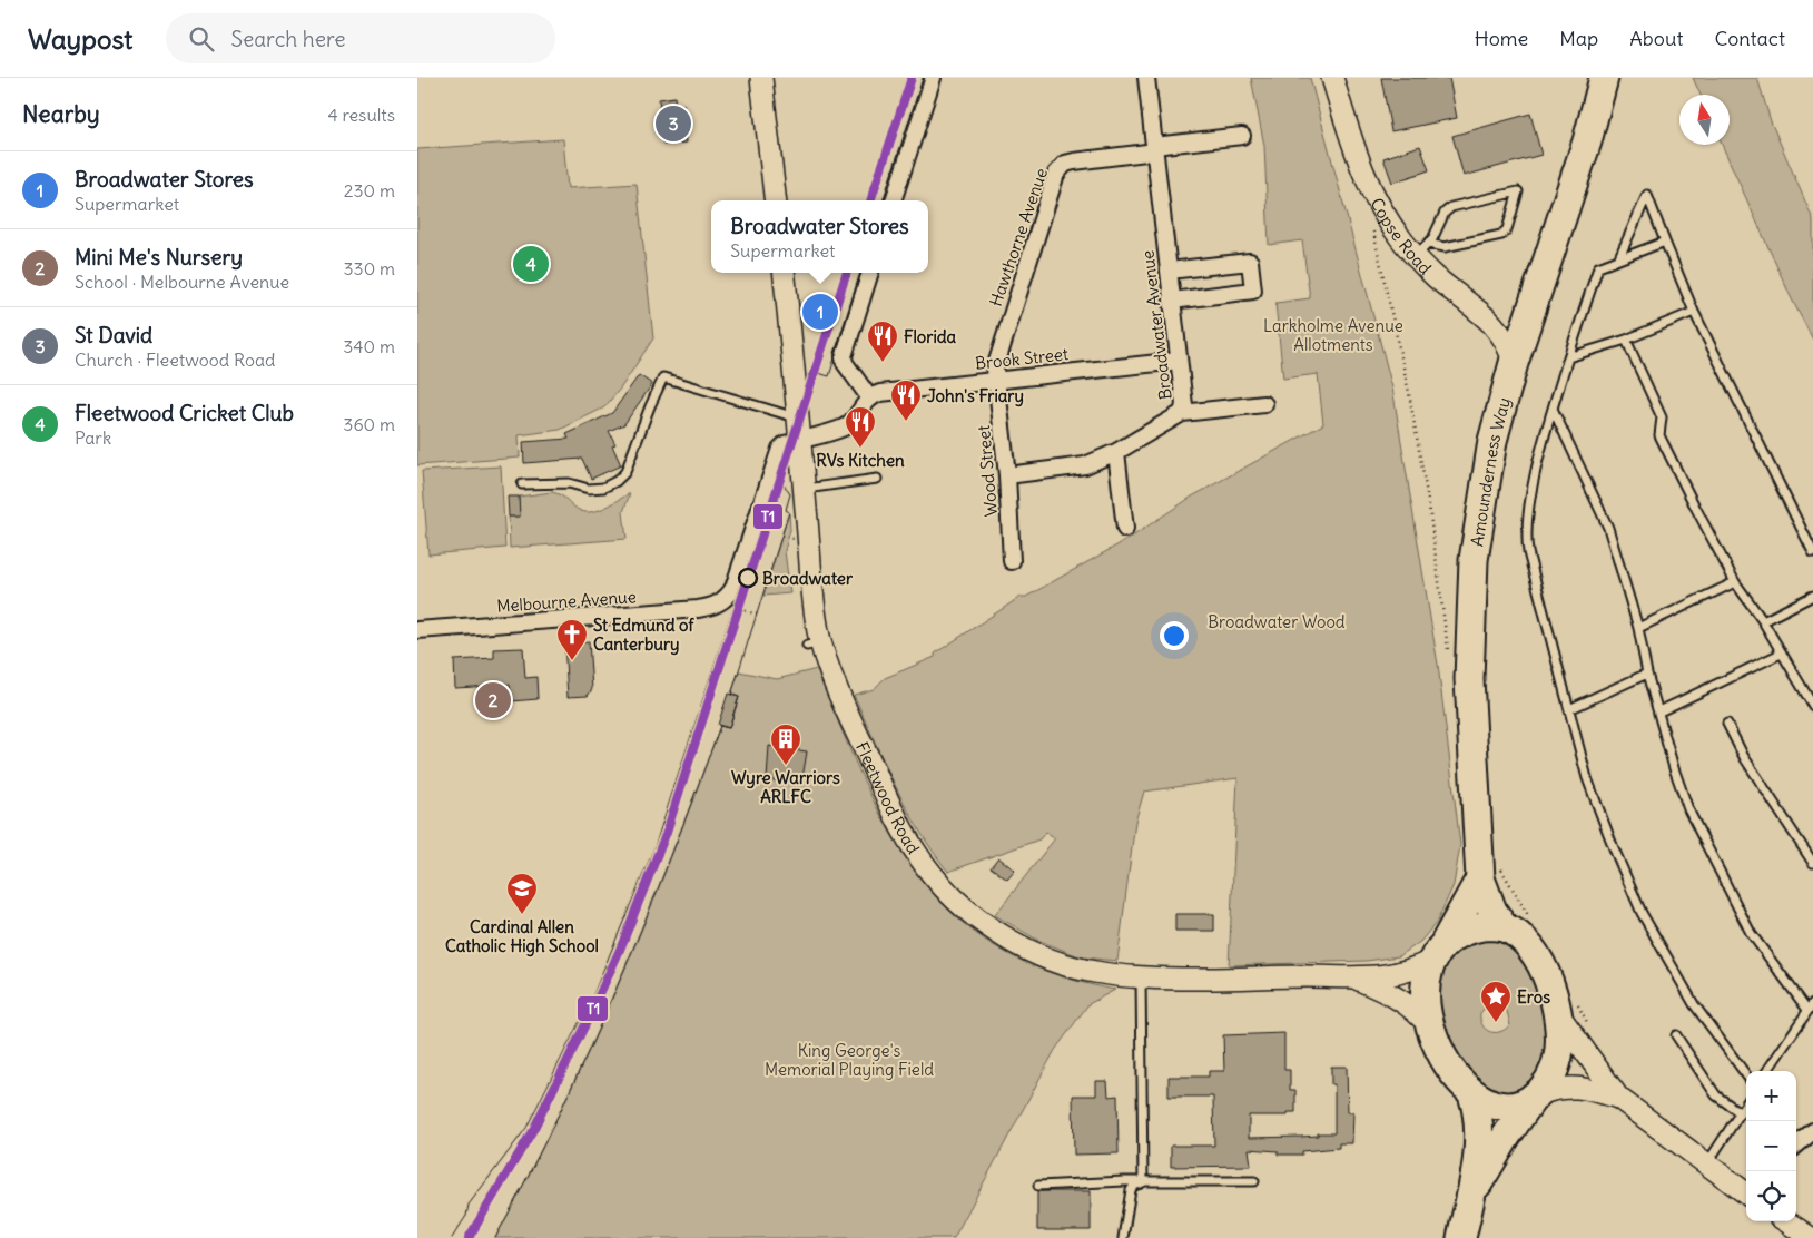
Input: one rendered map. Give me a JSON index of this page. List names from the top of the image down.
{
  "streets": {
    "highway": ["Amounderness Way"],
    "street": [
      "Copse Road",
      "Hawthorne Avenue",
      "Broadwater Avenue",
      "Brook Street",
      "Wood Street",
      "Melbourne Avenue",
      "Fleetwood Road"
    ]
  },
  "crossings": [
    ["Copse Road", "Amounderness Way"],
    ["Hawthorne Avenue", "Broadwater Avenue"],
    ["Hawthorne Avenue", "Brook Street"],
    ["Hawthorne Avenue", "Wood Street"],
    ["Broadwater Avenue", "Brook Street"],
    ["Broadwater Avenue", "Wood Street"],
    ["Brook Street", "Wood Street"],
    ["Amounderness Way", "Fleetwood Road"]
  ],
  "parks": ["Larkholme Avenue Allotments", "Broadwater Wood", "King George's Memorial Playing Field"],
  "places": {
    "restaurant": ["Florida", "John's Friary", "RVs Kitchen"],
    "other": ["Broadwater"],
    "church": ["St Edmund of Canterbury"],
    "building": ["Wyre Warriors ARLFC"],
    "school or university": ["Cardinal Allen Catholic High School"],
    "place": ["Eros"]
  },
  "lines": ["transit line T1"],
  "north": "top",
  "page": {
    "header": "Waypost",
    "search": "Search here",
    "nav": [
      "Home",
      "Map",
      "About",
      "Contact"
    ],
    "heading": ["Nearby", "4 results"],
    "pins": [
      "3",
      "4",
      "1",
      "2"
    ],
    "list": [
      {
        "mark": "1",
        "name": "Broadwater Stores",
        "note": "Supermarket",
        "value": "230 m"
      },
      {
        "mark": "2",
        "name": "Mini Me's Nursery",
        "note": "School · Melbourne Avenue",
        "value": "330 m"
      },
      {
        "mark": "3",
        "name": "St David",
        "note": "Church · Fleetwood Road",
        "value": "340 m"
      },
      {
        "mark": "4",
        "name": "Fleetwood Cricket Club",
        "note": "Park",
        "value": "360 m"
      }
    ],
    "popup": ["Broadwater Stores", "Supermarket"],
    "map_buttons": ["+", "−"]
  }
}
